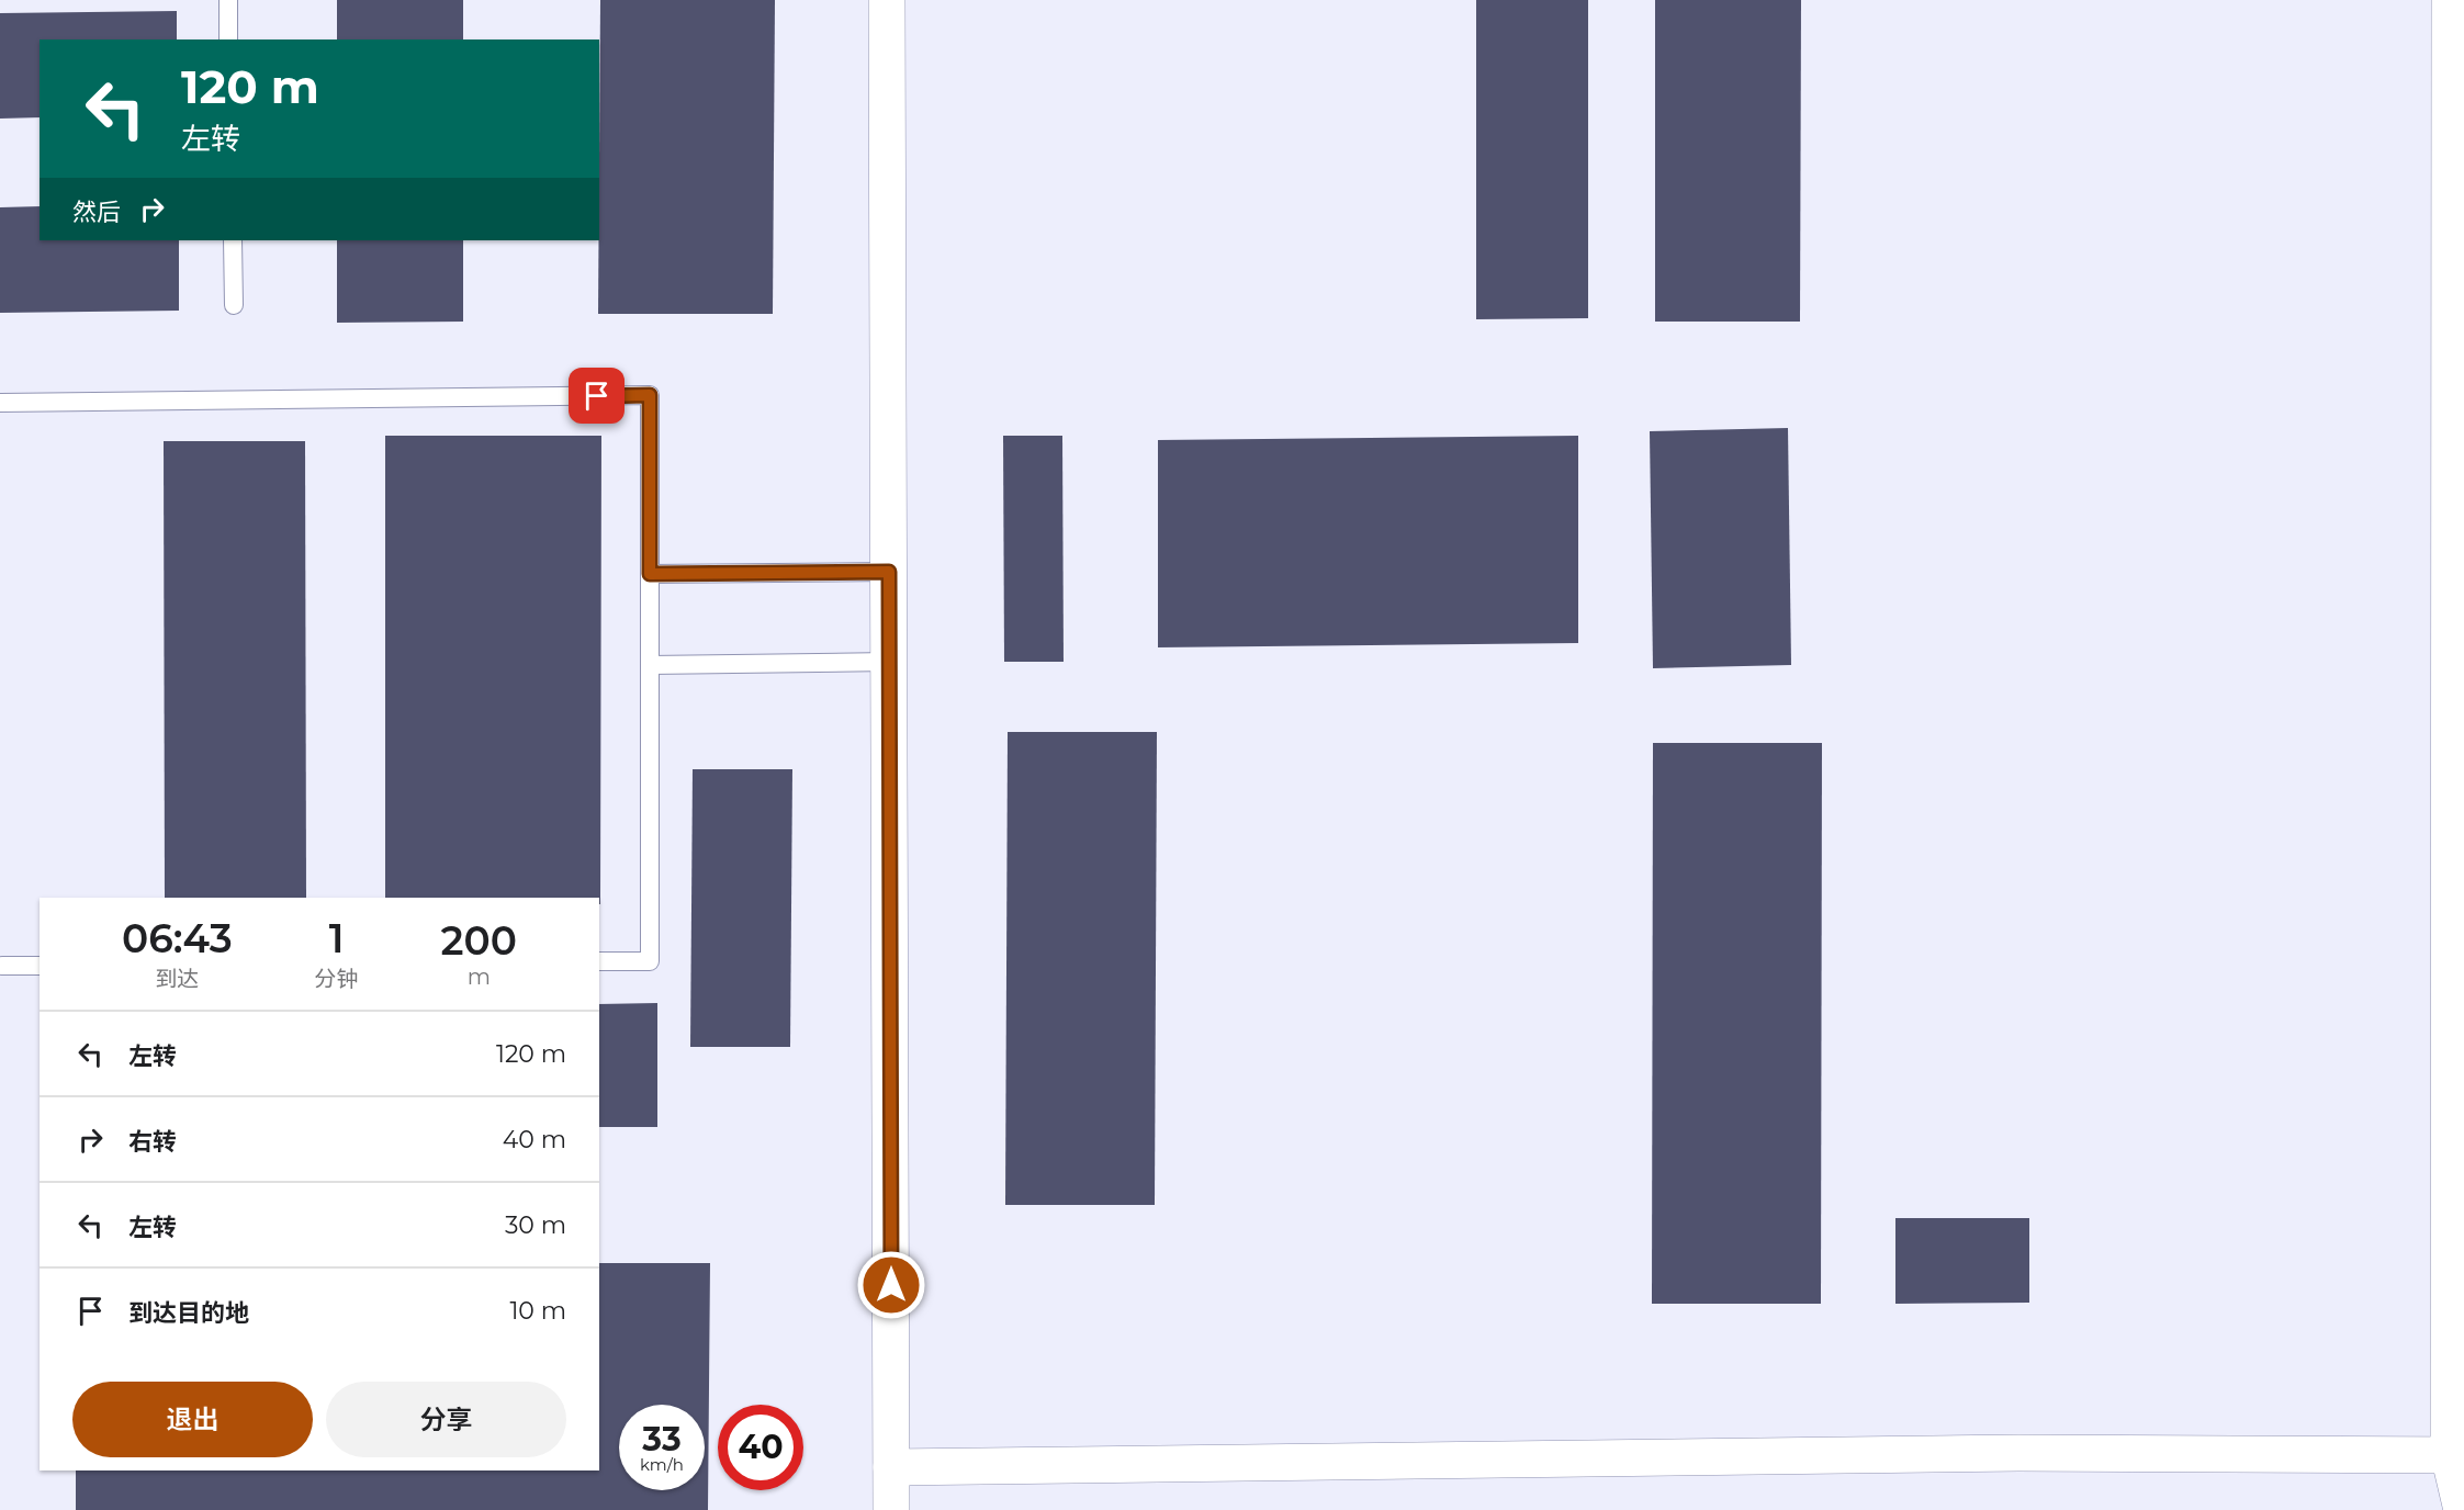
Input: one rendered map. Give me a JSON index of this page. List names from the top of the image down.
{
  "page": {
    "turn": ["120 m", "左转"],
    "then": "然后",
    "eta": [
      "06:43",
      "到达",
      "1",
      "分钟",
      "200",
      "m"
    ],
    "list": [
      {
        "name": "左转",
        "value": "120 m"
      },
      {
        "name": "右转",
        "value": "40 m"
      },
      {
        "name": "左转",
        "value": "30 m"
      },
      {
        "name": "到达目的地",
        "value": "10 m"
      }
    ],
    "buttons": ["退出", "分享"],
    "speed": "33 km/h",
    "limit": "40"
  }
}
